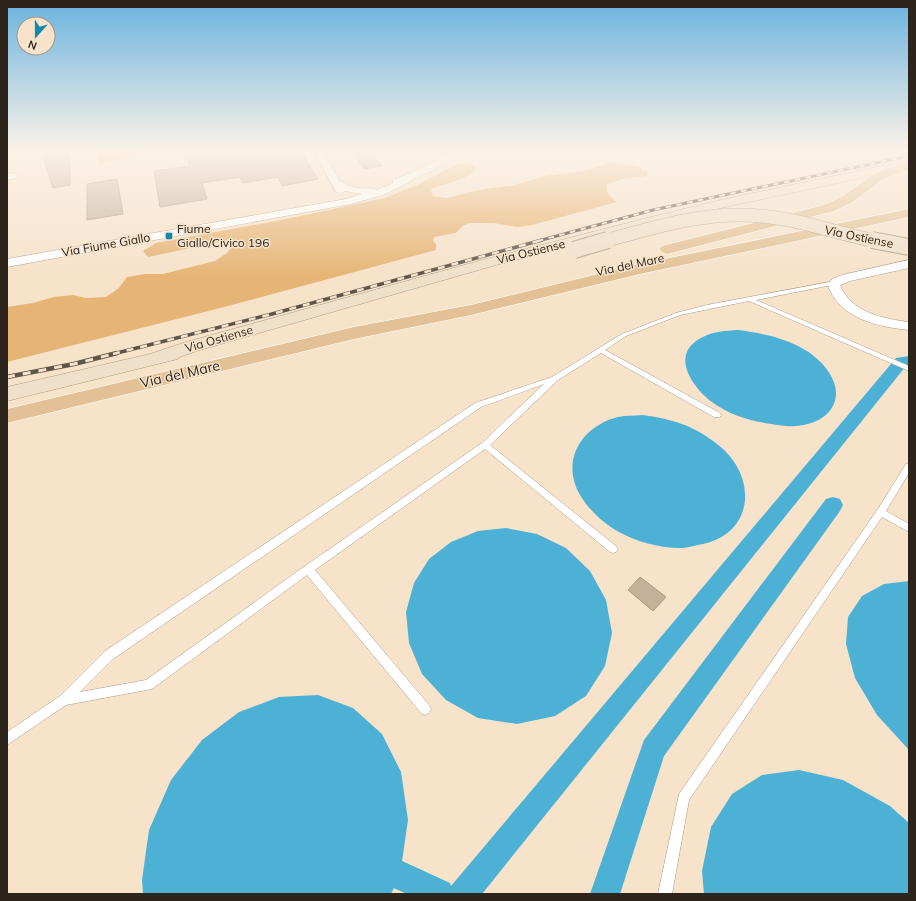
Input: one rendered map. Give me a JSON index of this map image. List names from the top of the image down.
{
  "streets": {
    "main road": ["Via Ostiense", "Via del Mare"],
    "street": ["Via Fiume Giallo"]
  },
  "places": {
    "transit": ["Fiume Giallo/Civico 196"]
  },
  "north": "bottom"
}
